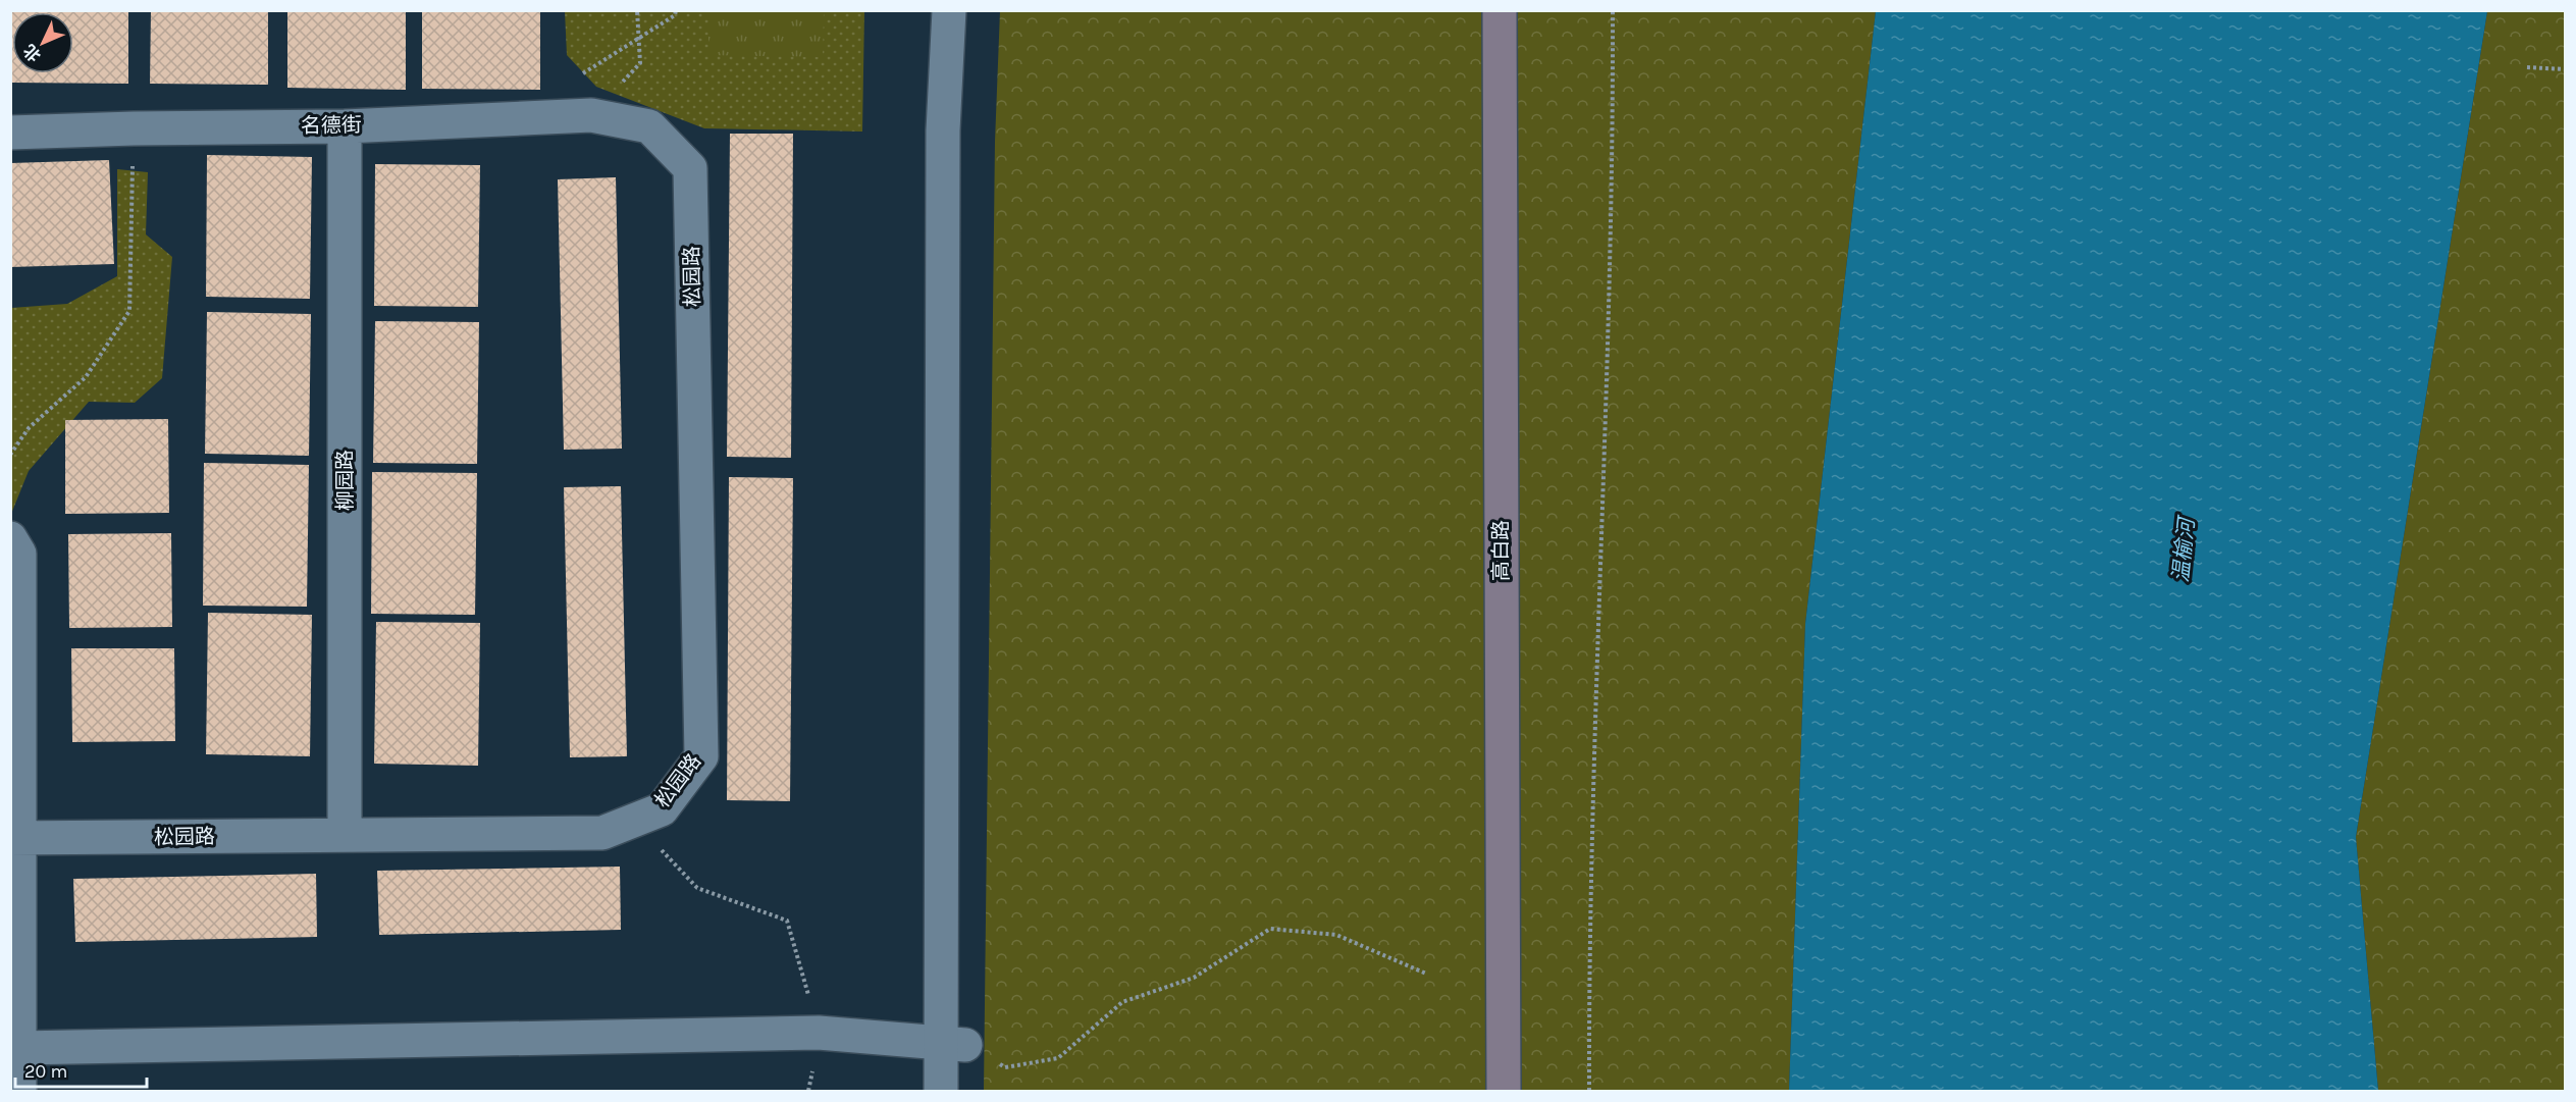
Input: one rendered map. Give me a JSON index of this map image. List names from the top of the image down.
{
  "streets": {
    "main road": ["高白路"],
    "street": ["名德街", "松园路", "柳园路"]
  },
  "crossings": [
    ["名德街", "松园路"],
    ["名德街", "柳园路"],
    ["松园路", "柳园路"]
  ],
  "water": ["温榆河"],
  "scale_bar": "20 m",
  "north": "bottom left"
}
